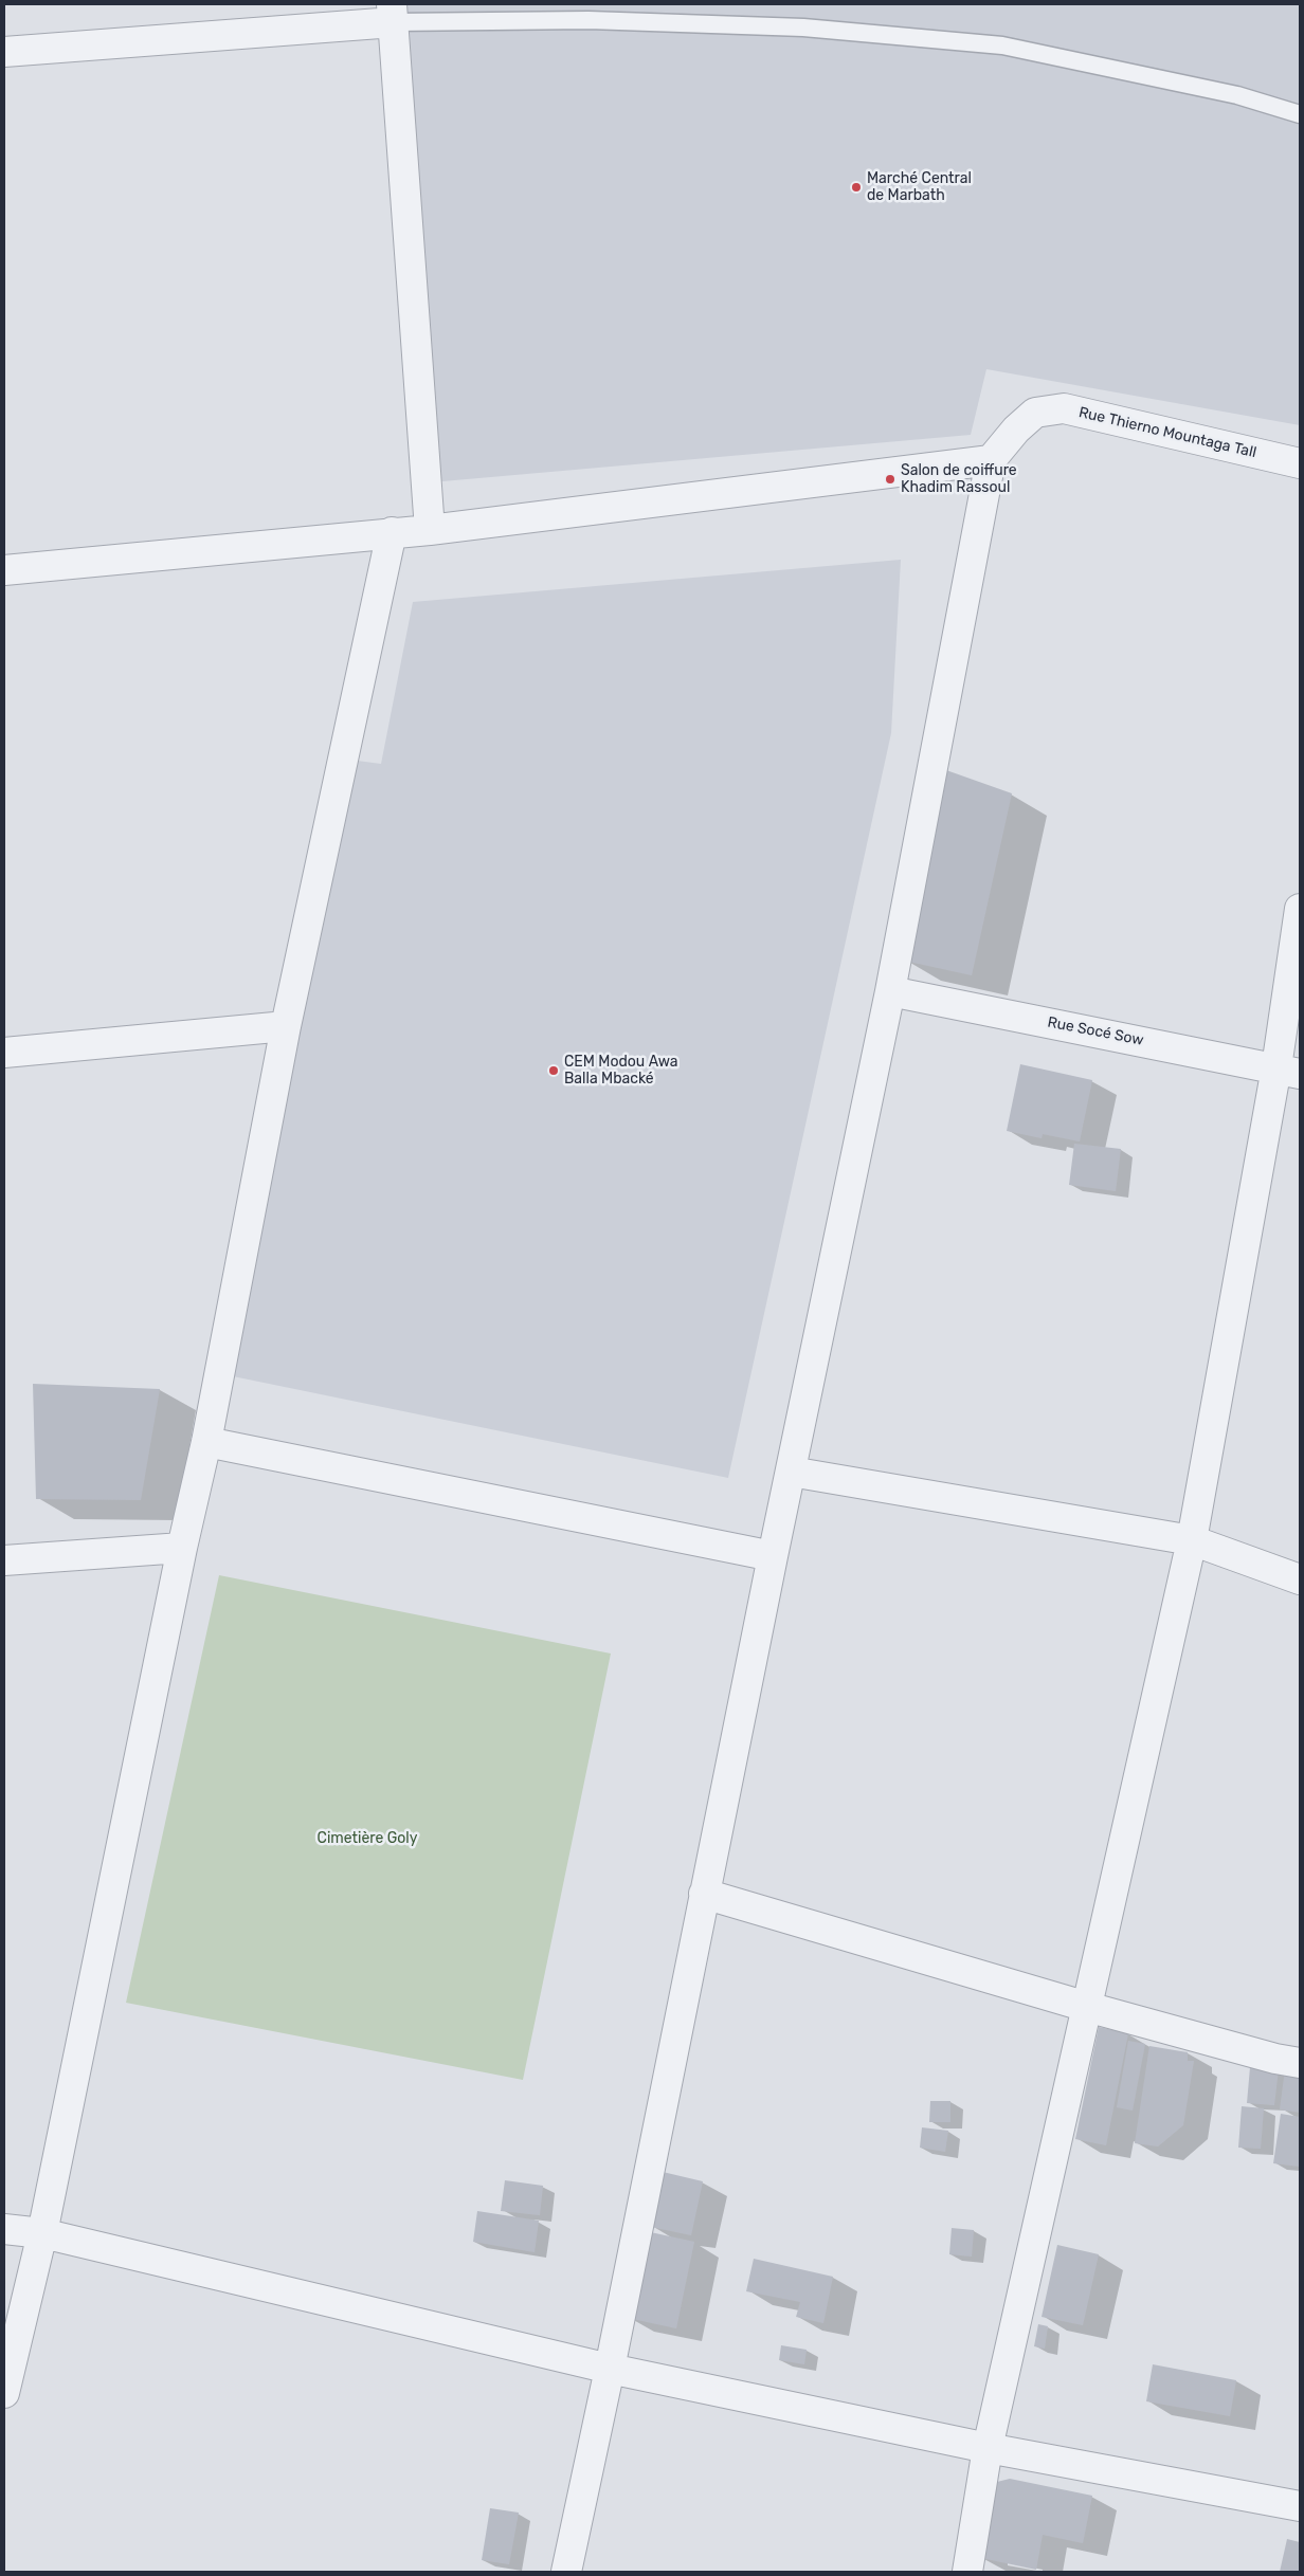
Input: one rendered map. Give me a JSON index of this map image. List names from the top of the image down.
{
  "streets": {
    "street": ["Rue Thierno Mountaga Tall", "Rue Socé Sow"]
  },
  "parks": ["Cimetière Goly"],
  "places": ["Marché Central de Marbath", "Salon de coiffure Khadim Rassoul", "CEM Modou Awa Balla Mbacké"]
}
